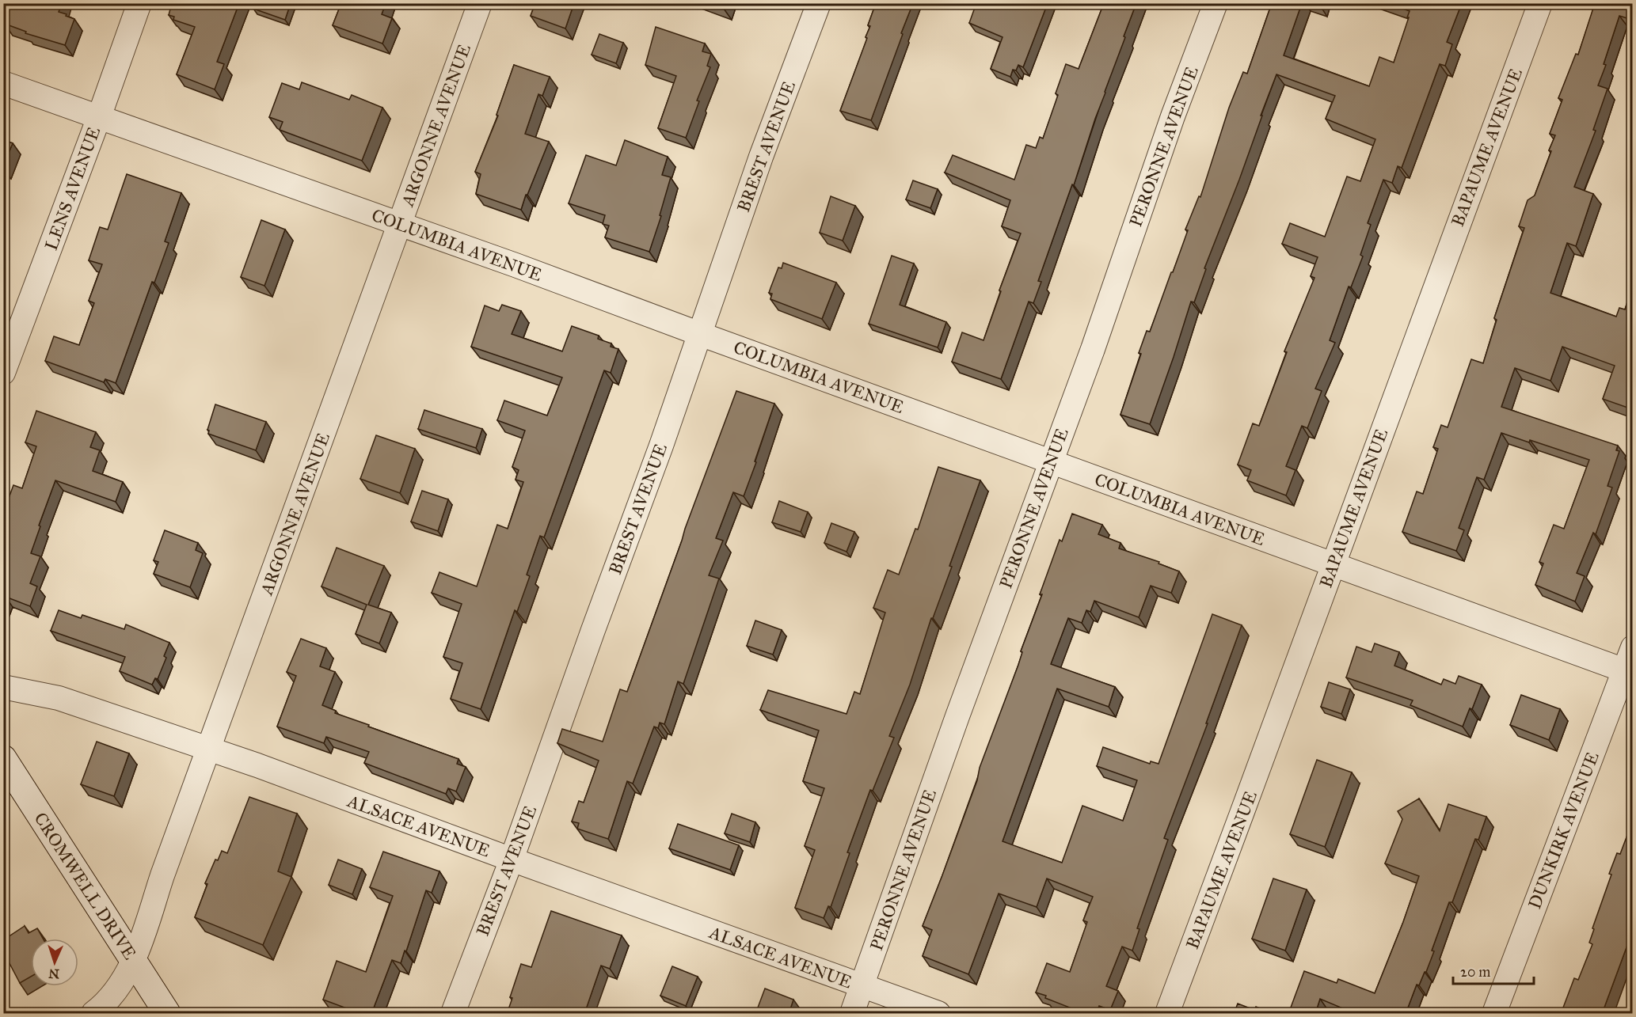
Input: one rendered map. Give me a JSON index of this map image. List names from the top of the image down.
{
  "streets": {
    "street": [
      "ARGONNE AVENUE",
      "BREST AVENUE",
      "PERONNE AVENUE",
      "BAPAUME AVENUE",
      "LENS AVENUE",
      "COLUMBIA AVENUE",
      "ALSACE AVENUE",
      "DUNKIRK AVENUE",
      "CROMWELL DRIVE"
    ]
  },
  "crossings": [
    ["ARGONNE AVENUE", "COLUMBIA AVENUE"],
    ["ARGONNE AVENUE", "ALSACE AVENUE"],
    ["ARGONNE AVENUE", "CROMWELL DRIVE"],
    ["BREST AVENUE", "COLUMBIA AVENUE"],
    ["BREST AVENUE", "ALSACE AVENUE"],
    ["PERONNE AVENUE", "COLUMBIA AVENUE"],
    ["PERONNE AVENUE", "ALSACE AVENUE"],
    ["BAPAUME AVENUE", "COLUMBIA AVENUE"],
    ["LENS AVENUE", "COLUMBIA AVENUE"],
    ["COLUMBIA AVENUE", "DUNKIRK AVENUE"]
  ],
  "scale_bar": "20 m",
  "north": "bottom"
}
